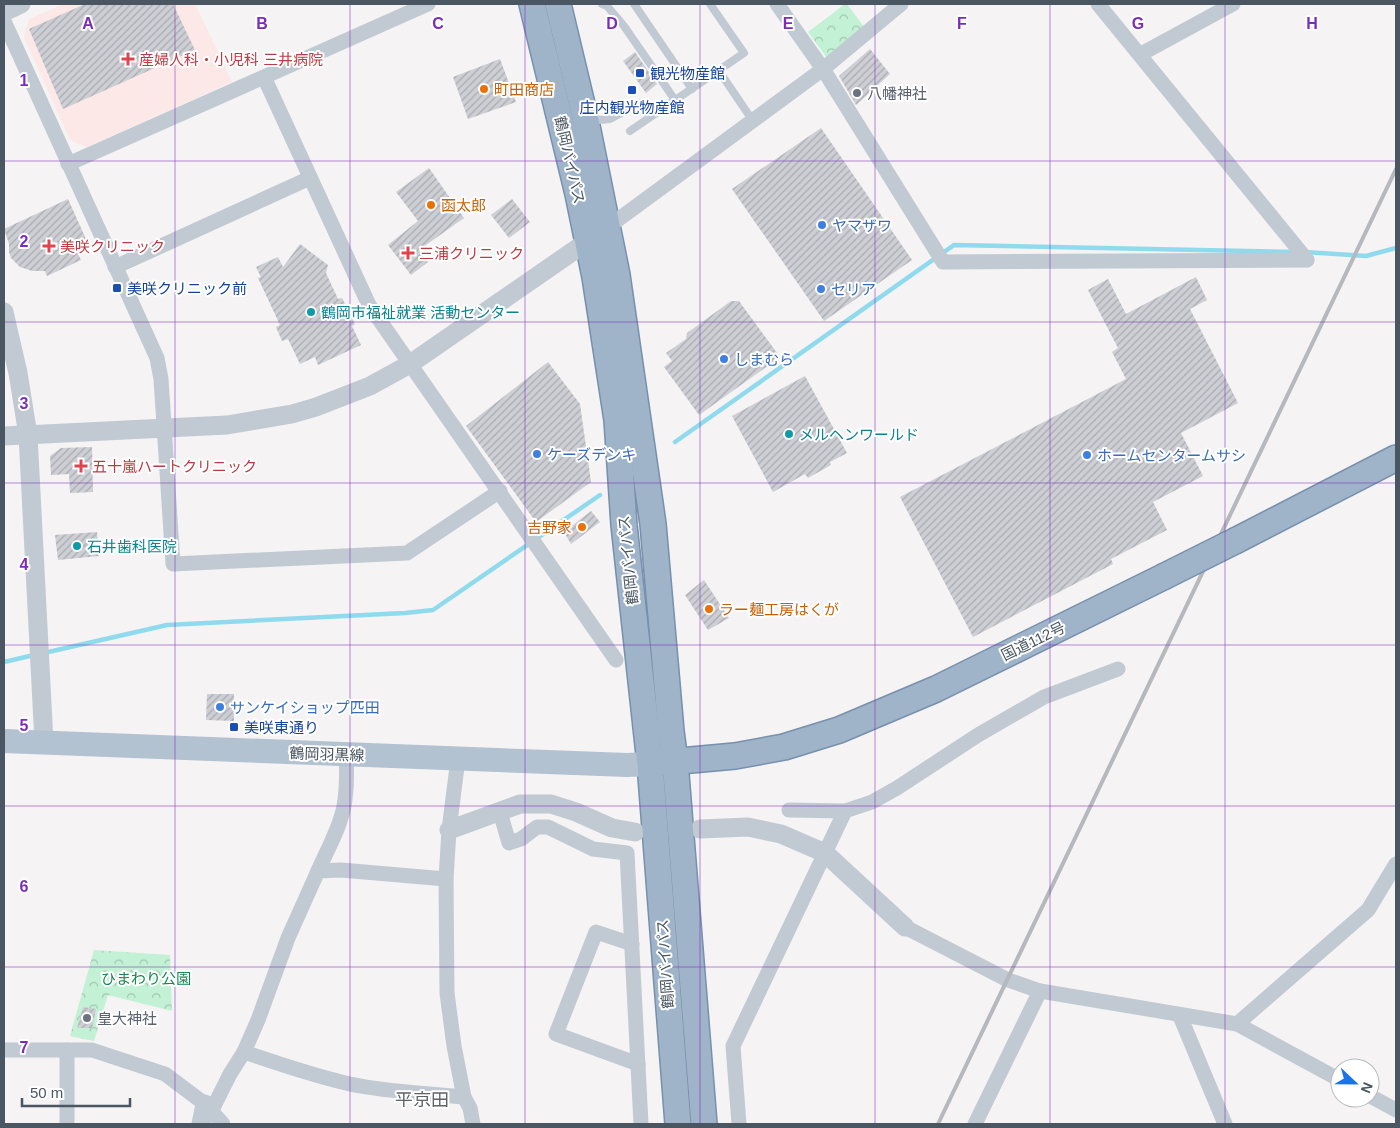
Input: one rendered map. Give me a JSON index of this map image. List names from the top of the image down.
{
  "streets": {
    "highway": ["鶴岡バイパス", "国道112号"],
    "main road": ["鶴岡羽黒線"]
  },
  "crossings": [
    ["鶴岡バイパス", "国道112号"],
    ["鶴岡バイパス", "鶴岡羽黒線"],
    ["国道112号", "鶴岡羽黒線"]
  ],
  "districts": ["平京田"],
  "parks": ["ひまわり公園"],
  "places": {
    "health": [
      "産婦人科・小児科 三井病院",
      "美咲クリニック",
      "三浦クリニック",
      "五十嵐ハートクリニック"
    ],
    "transit": [
      "観光物産館",
      "庄内観光物産館",
      "美咲クリニック前",
      "美咲東通り"
    ],
    "other": [
      "町田商店",
      "八幡神社",
      "函太郎",
      "ヤマザワ",
      "セリア",
      "鶴岡市福祉就業 活動センター",
      "しまむら",
      "メルヘンワールド",
      "ケーズデンキ",
      "ホームセンタームサシ",
      "吉野家",
      "石井歯科医院",
      "ラー麺工房はくが",
      "サンケイショップ匹田",
      "皇大神社"
    ]
  },
  "scale_bar": "50 m",
  "north": "right",
  "grid": {
    "columns": [
      "A",
      "B",
      "C",
      "D",
      "E",
      "F",
      "G",
      "H"
    ],
    "rows": [
      "1",
      "2",
      "3",
      "4",
      "5",
      "6",
      "7"
    ]
  }
}
